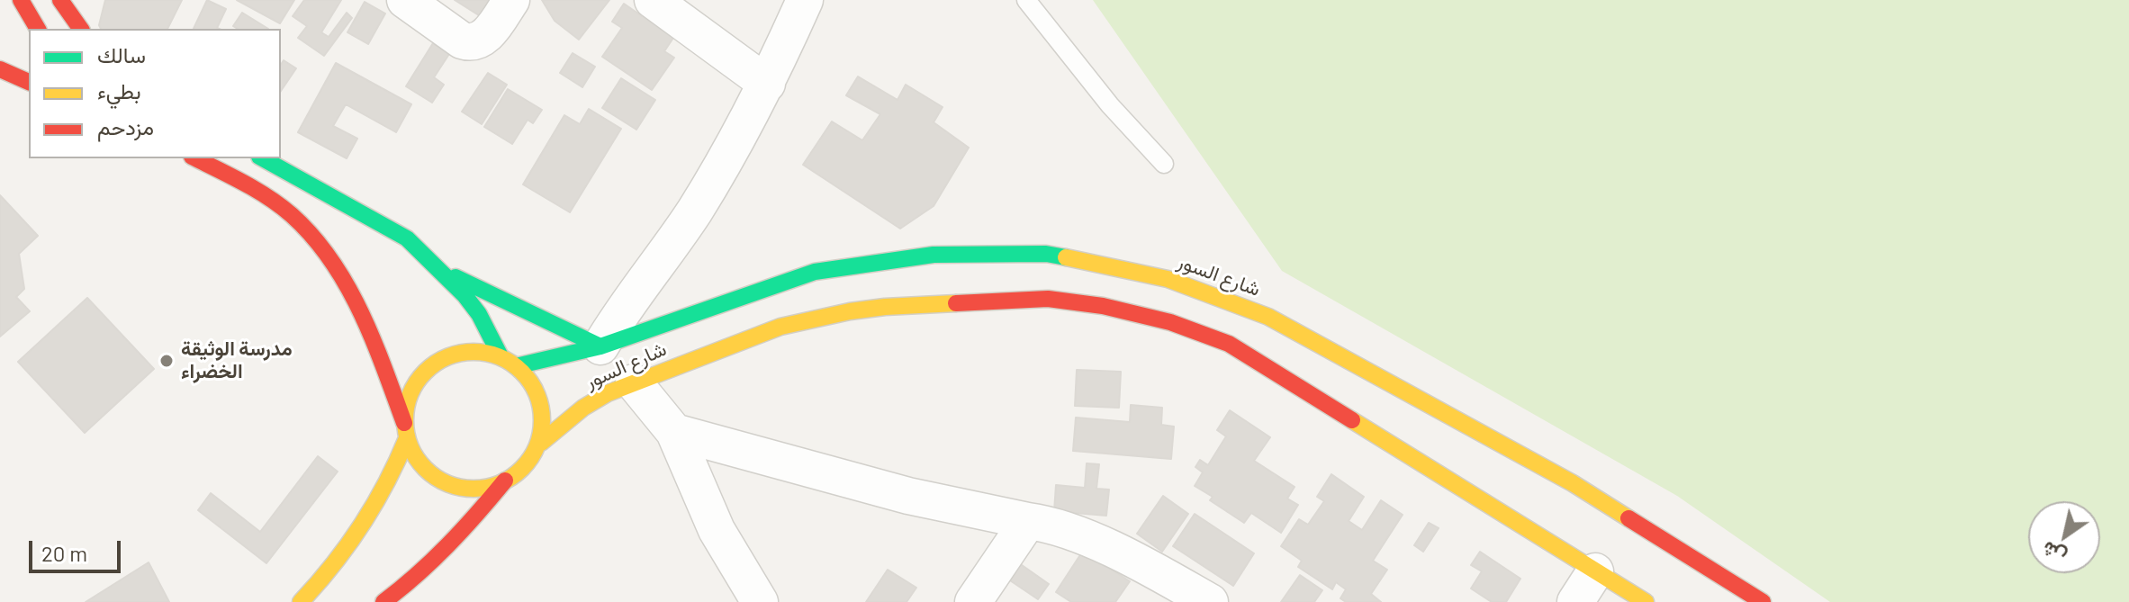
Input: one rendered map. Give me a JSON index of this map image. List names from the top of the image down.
{
  "streets": {
    "main road": ["شارع السور"]
  },
  "places": ["مدرسة الوثيقة الخضراء"],
  "legend": ["سالك", "بطيء", "مزدحم"],
  "scale_bar": "20 m",
  "north": "bottom left"
}
